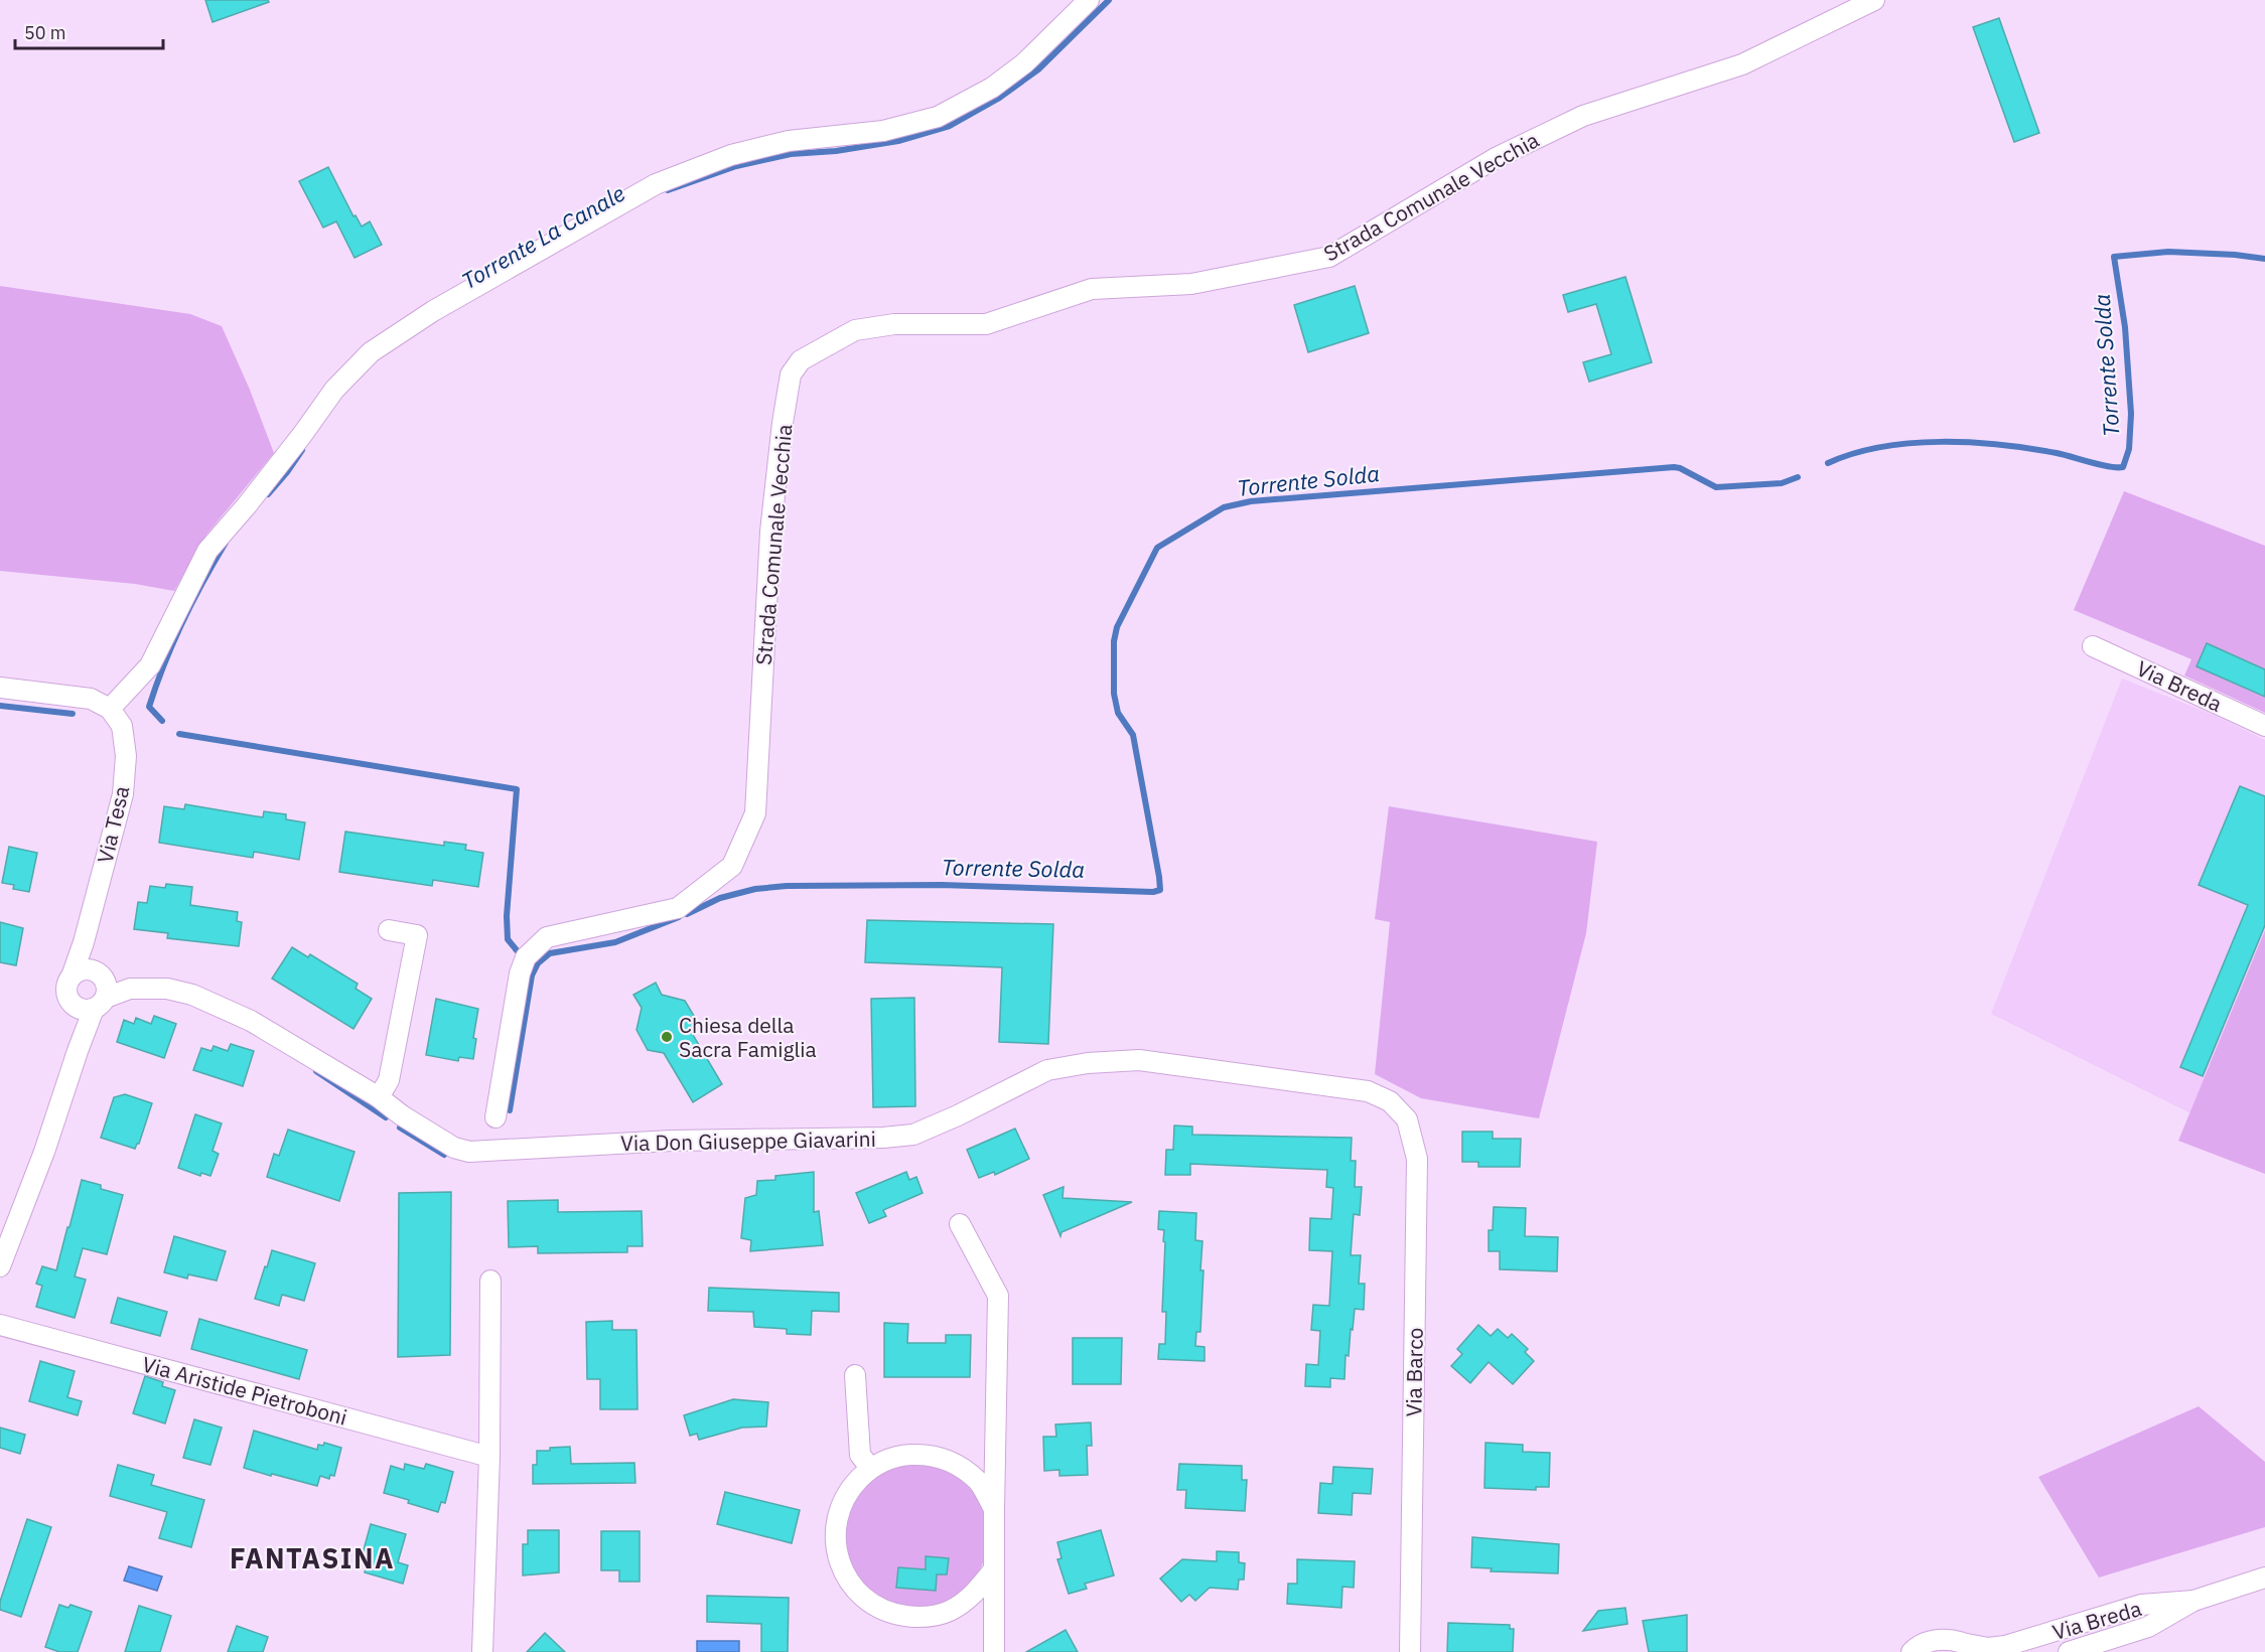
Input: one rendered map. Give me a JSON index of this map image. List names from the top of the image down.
{
  "streets": {
    "street": [
      "Strada Comunale Vecchia",
      "Via Breda",
      "Via Tesa",
      "Via Don Giuseppe Giavarini",
      "Via Barco",
      "Via Aristide Pietroboni"
    ]
  },
  "crossings": [
    ["Via Tesa", "Via Don Giuseppe Giavarini"],
    ["Via Don Giuseppe Giavarini", "Via Barco"]
  ],
  "districts": ["FANTASINA"],
  "water": ["Torrente La Canale", "Torrente Solda"],
  "places": ["Chiesa della Sacra Famiglia"],
  "scale_bar": "50 m"
}
